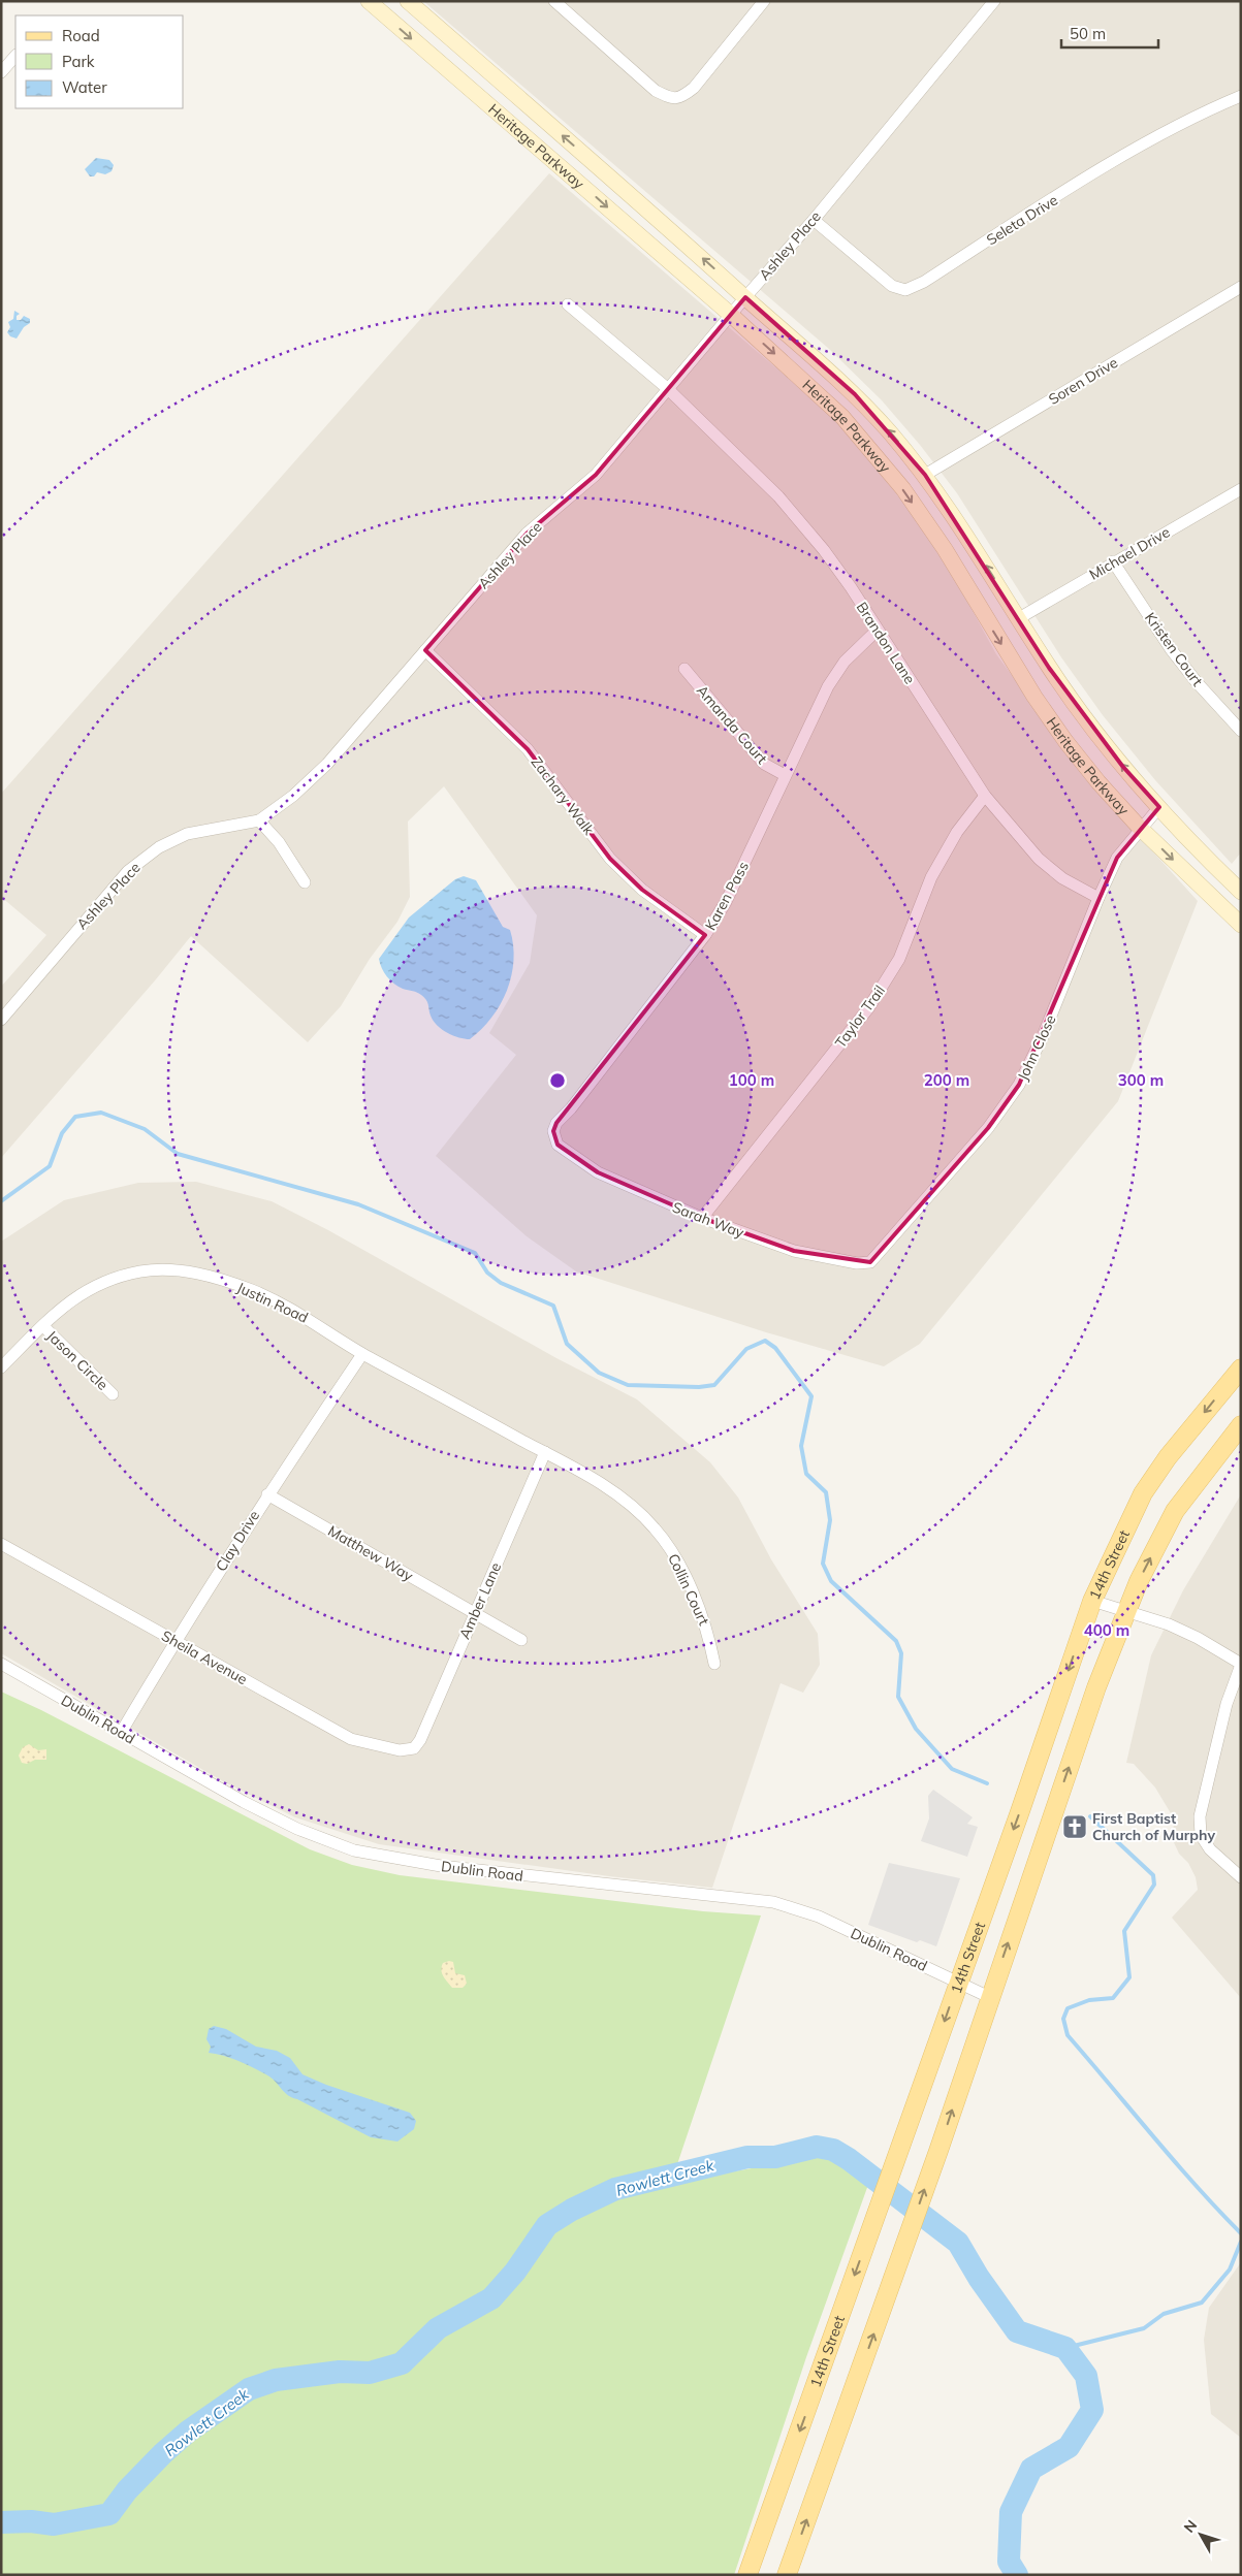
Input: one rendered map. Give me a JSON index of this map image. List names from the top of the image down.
{
  "streets": {
    "main road": ["Heritage Parkway", "14th Street"],
    "street": [
      "Seleta Drive",
      "Ashley Place",
      "Soren Drive",
      "Michael Drive",
      "Brandon Lane",
      "Kristen Court",
      "Amanda Court",
      "Zachary Walk",
      "Karen Pass",
      "Taylor Trail",
      "John Close",
      "Sarah Way",
      "Justin Road",
      "Jason Circle",
      "Clay Drive",
      "Matthew Way",
      "Collin Court",
      "Amber Lane",
      "Sheila Avenue",
      "Dublin Road"
    ]
  },
  "crossings": [
    ["Heritage Parkway", "Ashley Place"],
    ["Heritage Parkway", "Soren Drive"],
    ["Heritage Parkway", "Michael Drive"],
    ["Heritage Parkway", "John Close"],
    ["Seleta Drive", "Ashley Place"],
    ["Ashley Place", "Brandon Lane"],
    ["Ashley Place", "Zachary Walk"],
    ["Michael Drive", "Kristen Court"],
    ["Brandon Lane", "Karen Pass"],
    ["Brandon Lane", "Taylor Trail"],
    ["Brandon Lane", "John Close"],
    ["Amanda Court", "Karen Pass"],
    ["Zachary Walk", "Karen Pass"],
    ["Karen Pass", "Sarah Way"],
    ["Taylor Trail", "Sarah Way"],
    ["John Close", "Sarah Way"],
    ["Justin Road", "Jason Circle"],
    ["Justin Road", "Clay Drive"],
    ["Justin Road", "Collin Court"],
    ["Justin Road", "Amber Lane"],
    ["Clay Drive", "Matthew Way"],
    ["Clay Drive", "Sheila Avenue"],
    ["Clay Drive", "Dublin Road"],
    ["Matthew Way", "Amber Lane"],
    ["14th Street", "Dublin Road"],
    ["Collin Court", "Amber Lane"],
    ["Amber Lane", "Sheila Avenue"]
  ],
  "water": ["Rowlett Creek"],
  "places": {
    "church": ["First Baptist Church of Murphy"]
  },
  "legend": ["Road", "Park", "Water"],
  "scale_bar": "50 m",
  "north": "top left",
  "rings": [
    "100 m",
    "200 m",
    "300 m",
    "400 m"
  ]
}
